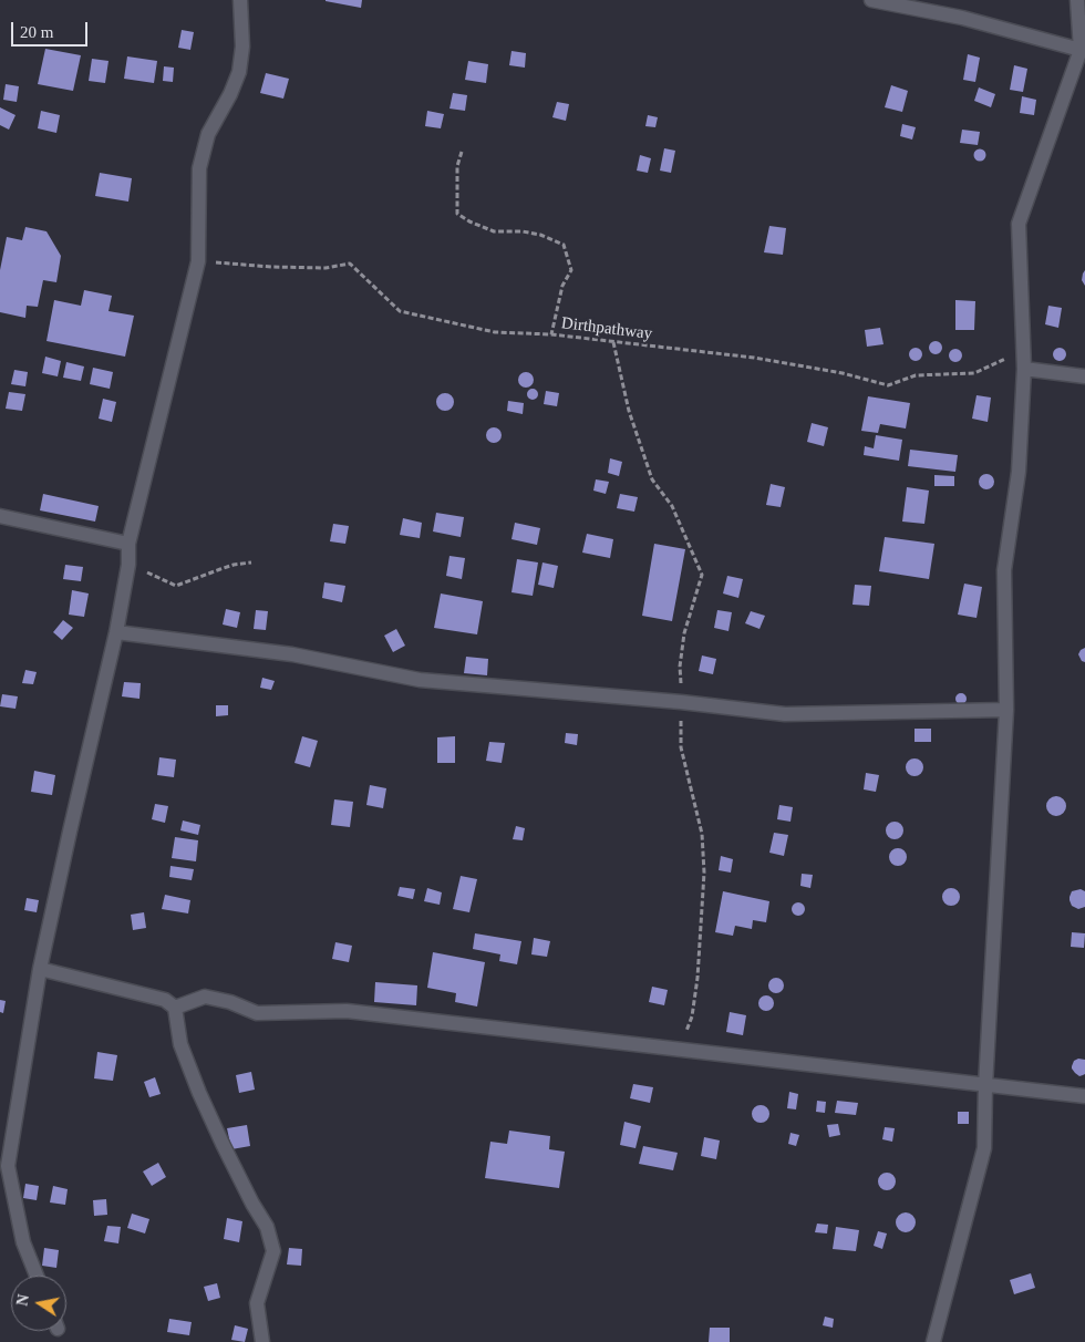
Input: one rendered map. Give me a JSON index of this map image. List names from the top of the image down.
{
  "streets": {
    "path": ["Dirthpathway"]
  },
  "scale_bar": "20 m",
  "north": "left"
}
